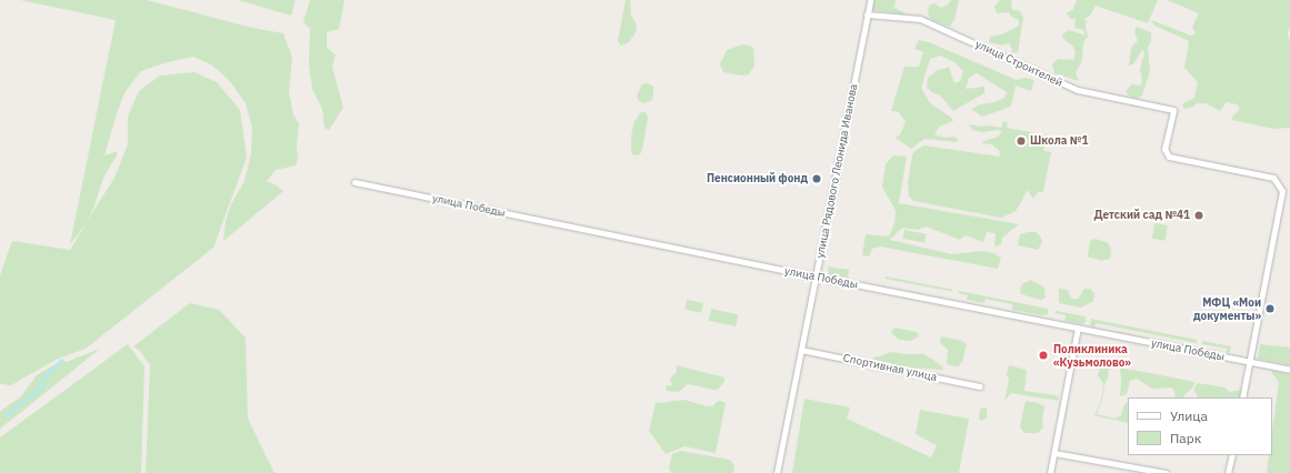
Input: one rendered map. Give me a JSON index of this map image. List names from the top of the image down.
{
  "streets": {
    "street": [
      "улица Строителей",
      "улица Рядового Леонида Иванова",
      "улица Победы",
      "Спортивная улица"
    ]
  },
  "crossings": [
    ["улица Строителей", "улица Рядового Леонида Иванова"],
    ["улица Строителей", "улица Победы"],
    ["улица Рядового Леонида Иванова", "улица Победы"],
    ["улица Рядового Леонида Иванова", "Спортивная улица"]
  ],
  "places": [
    "Школа №1",
    "Пенсионный фонд",
    "Детский сад №41",
    "МФЦ «Мои документы»",
    "Поликлиника «Кузьмолово»"
  ],
  "legend": ["Улица", "Парк"]
}
